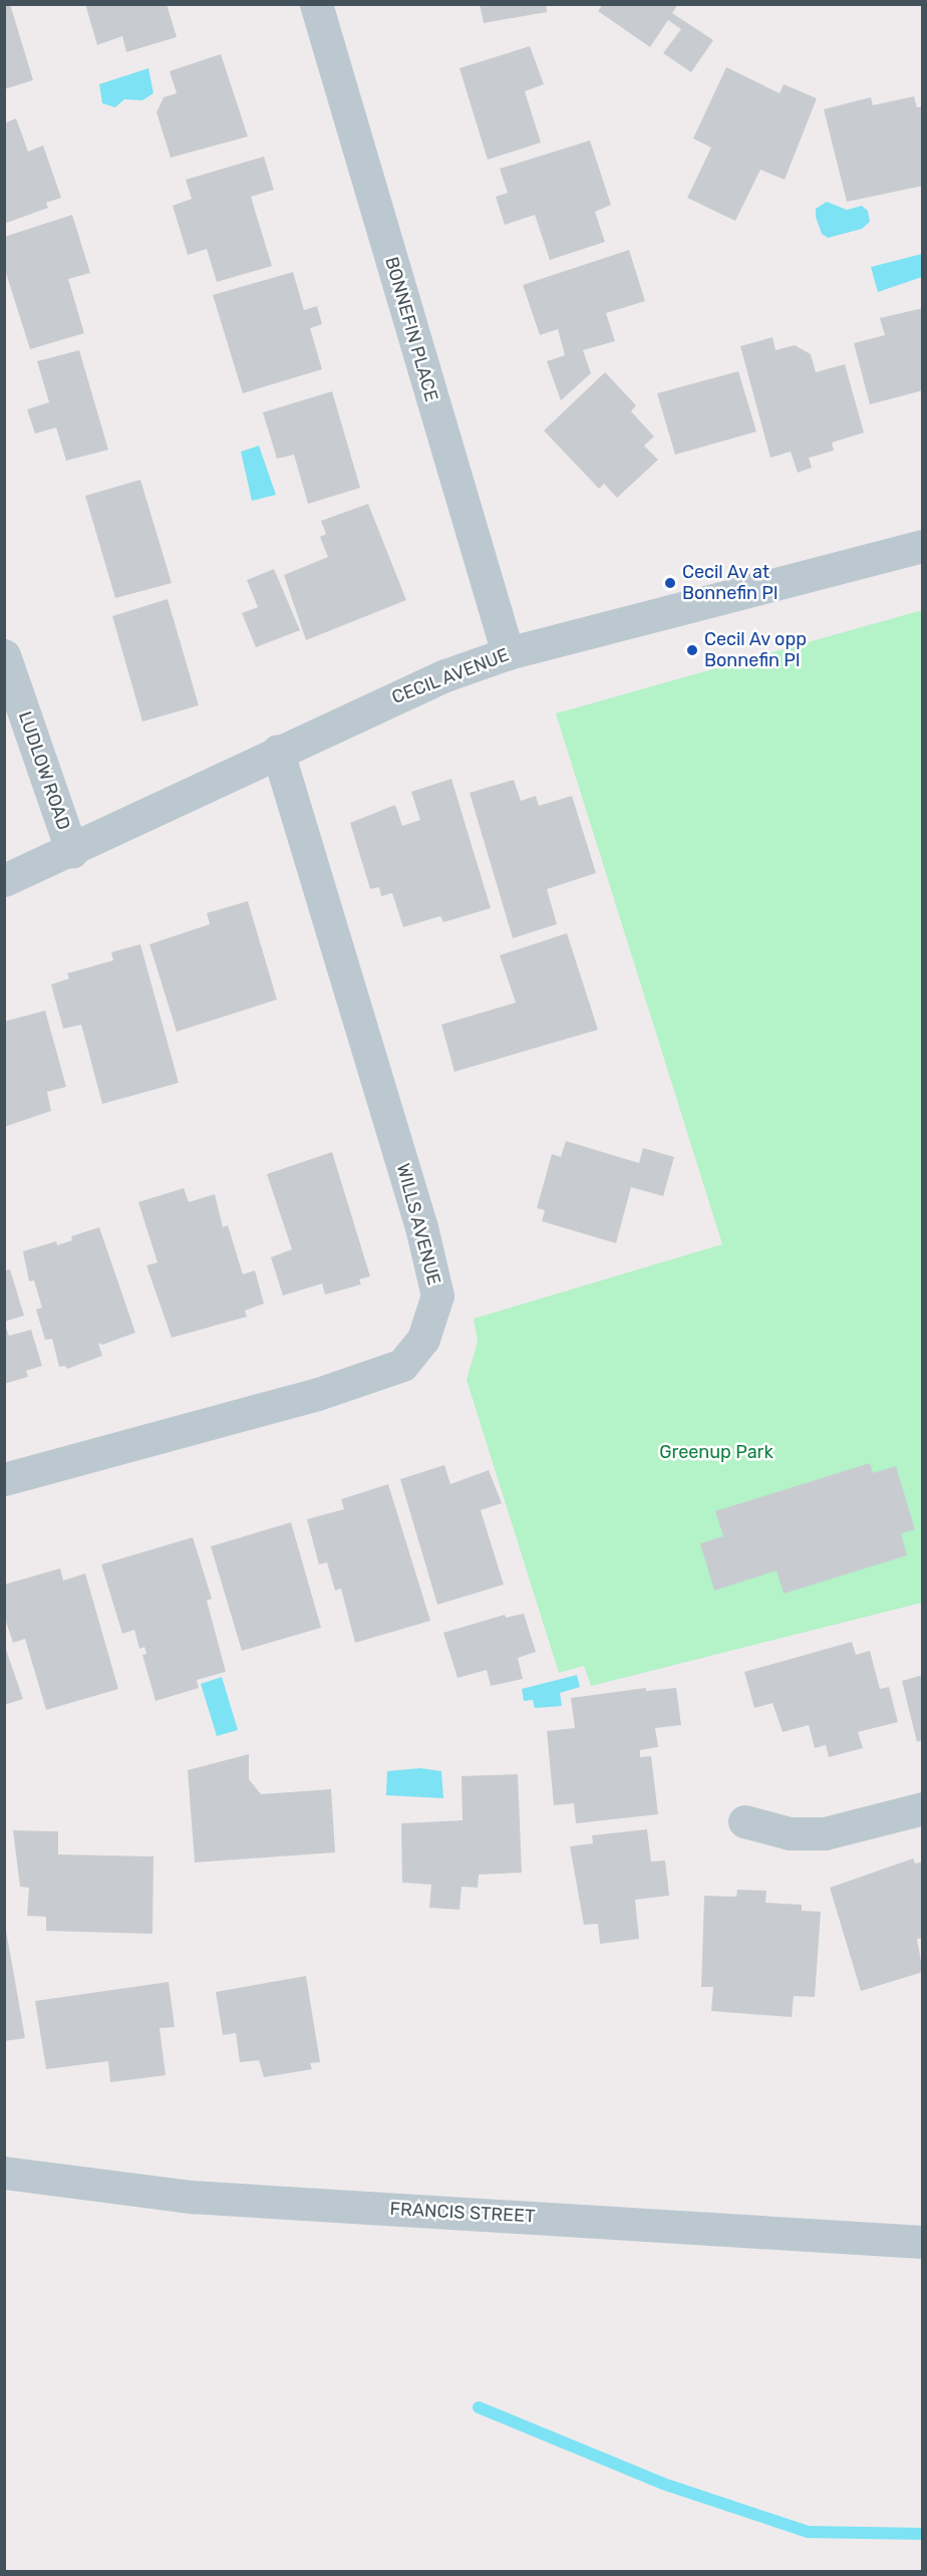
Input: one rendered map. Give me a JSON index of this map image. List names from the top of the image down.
{
  "streets": {
    "street": [
      "BONNEFIN PLACE",
      "CECIL AVENUE",
      "LUDLOW ROAD",
      "WILLS AVENUE",
      "FRANCIS STREET"
    ]
  },
  "crossings": [
    ["BONNEFIN PLACE", "CECIL AVENUE"],
    ["CECIL AVENUE", "LUDLOW ROAD"],
    ["CECIL AVENUE", "WILLS AVENUE"]
  ],
  "parks": ["Greenup Park"],
  "places": ["Cecil Av at Bonnefin Pl", "Cecil Av opp Bonnefin Pl"]
}
